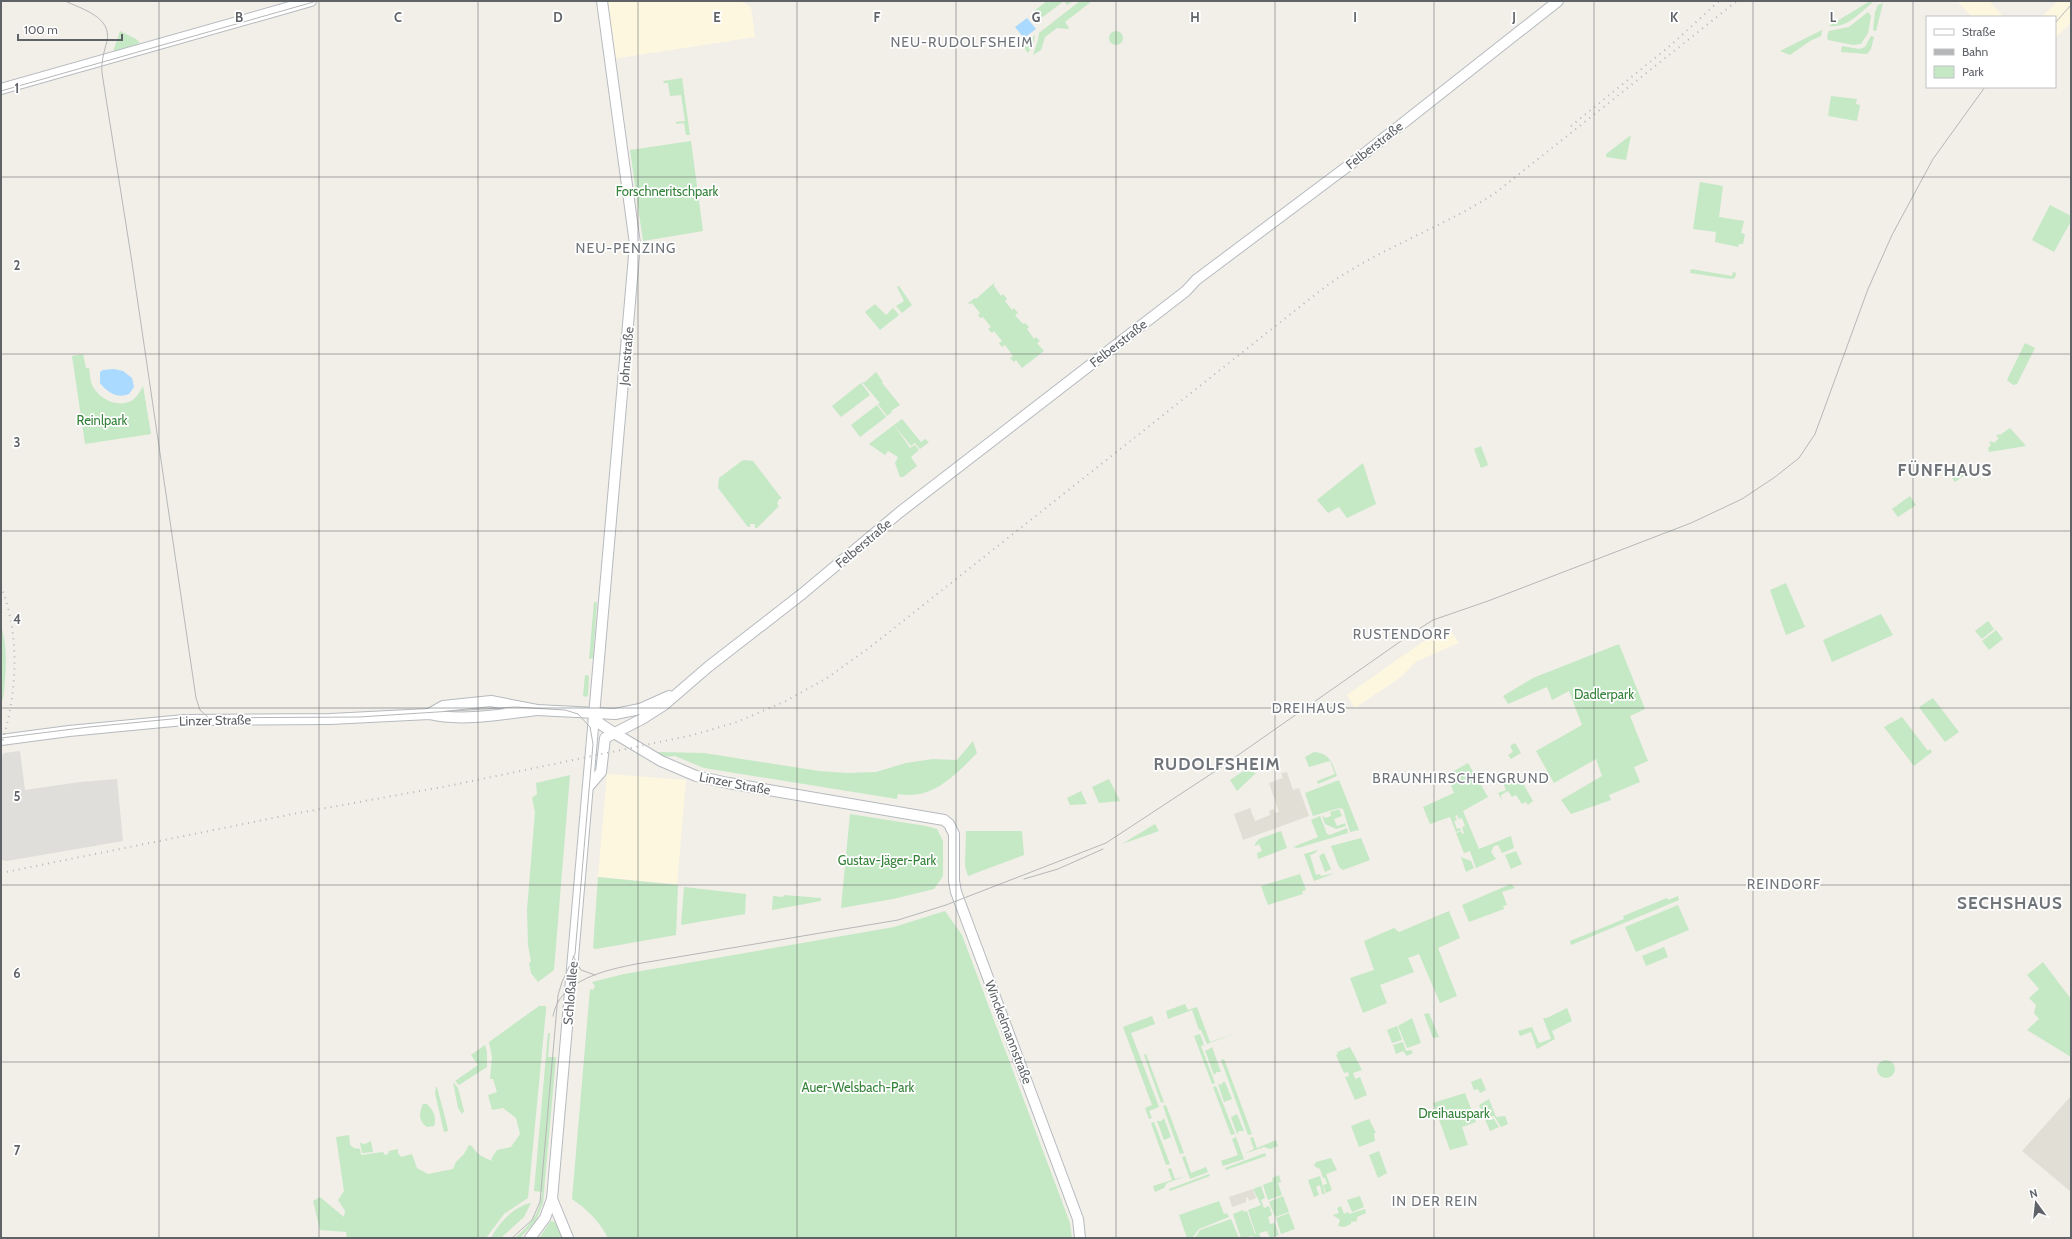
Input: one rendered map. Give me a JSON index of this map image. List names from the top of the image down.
{
  "streets": {
    "main road": [
      "Felberstraße",
      "Johnstraße",
      "Linzer Straße",
      "Schloßallee",
      "Winckelmannstraße"
    ]
  },
  "crossings": [
    ["Felberstraße", "Johnstraße"],
    ["Felberstraße", "Linzer Straße"],
    ["Felberstraße", "Schloßallee"],
    ["Johnstraße", "Linzer Straße"],
    ["Johnstraße", "Schloßallee"],
    ["Linzer Straße", "Schloßallee"],
    ["Linzer Straße", "Winckelmannstraße"]
  ],
  "districts": [
    "NEU-RUDOLFSHEIM",
    "NEU-PENZING",
    "FÜNFHAUS",
    "RUSTENDORF",
    "DREIHAUS",
    "RUDOLFSHEIM",
    "BRAUNHIRSCHENGRUND",
    "REINDORF",
    "SECHSHAUS",
    "IN DER REIN"
  ],
  "parks": [
    "Forschneritschpark",
    "Reinlpark",
    "Dadlerpark",
    "Gustav-Jäger-Park",
    "Auer-Welsbach-Park",
    "Dreihauspark"
  ],
  "legend": ["Straße", "Bahn", "Park"],
  "scale_bar": "100 m",
  "north": "top",
  "grid": {
    "columns": [
      "B",
      "C",
      "D",
      "E",
      "F",
      "G",
      "H",
      "I",
      "J",
      "K",
      "L"
    ],
    "rows": [
      "1",
      "2",
      "3",
      "4",
      "5",
      "6",
      "7"
    ]
  }
}
